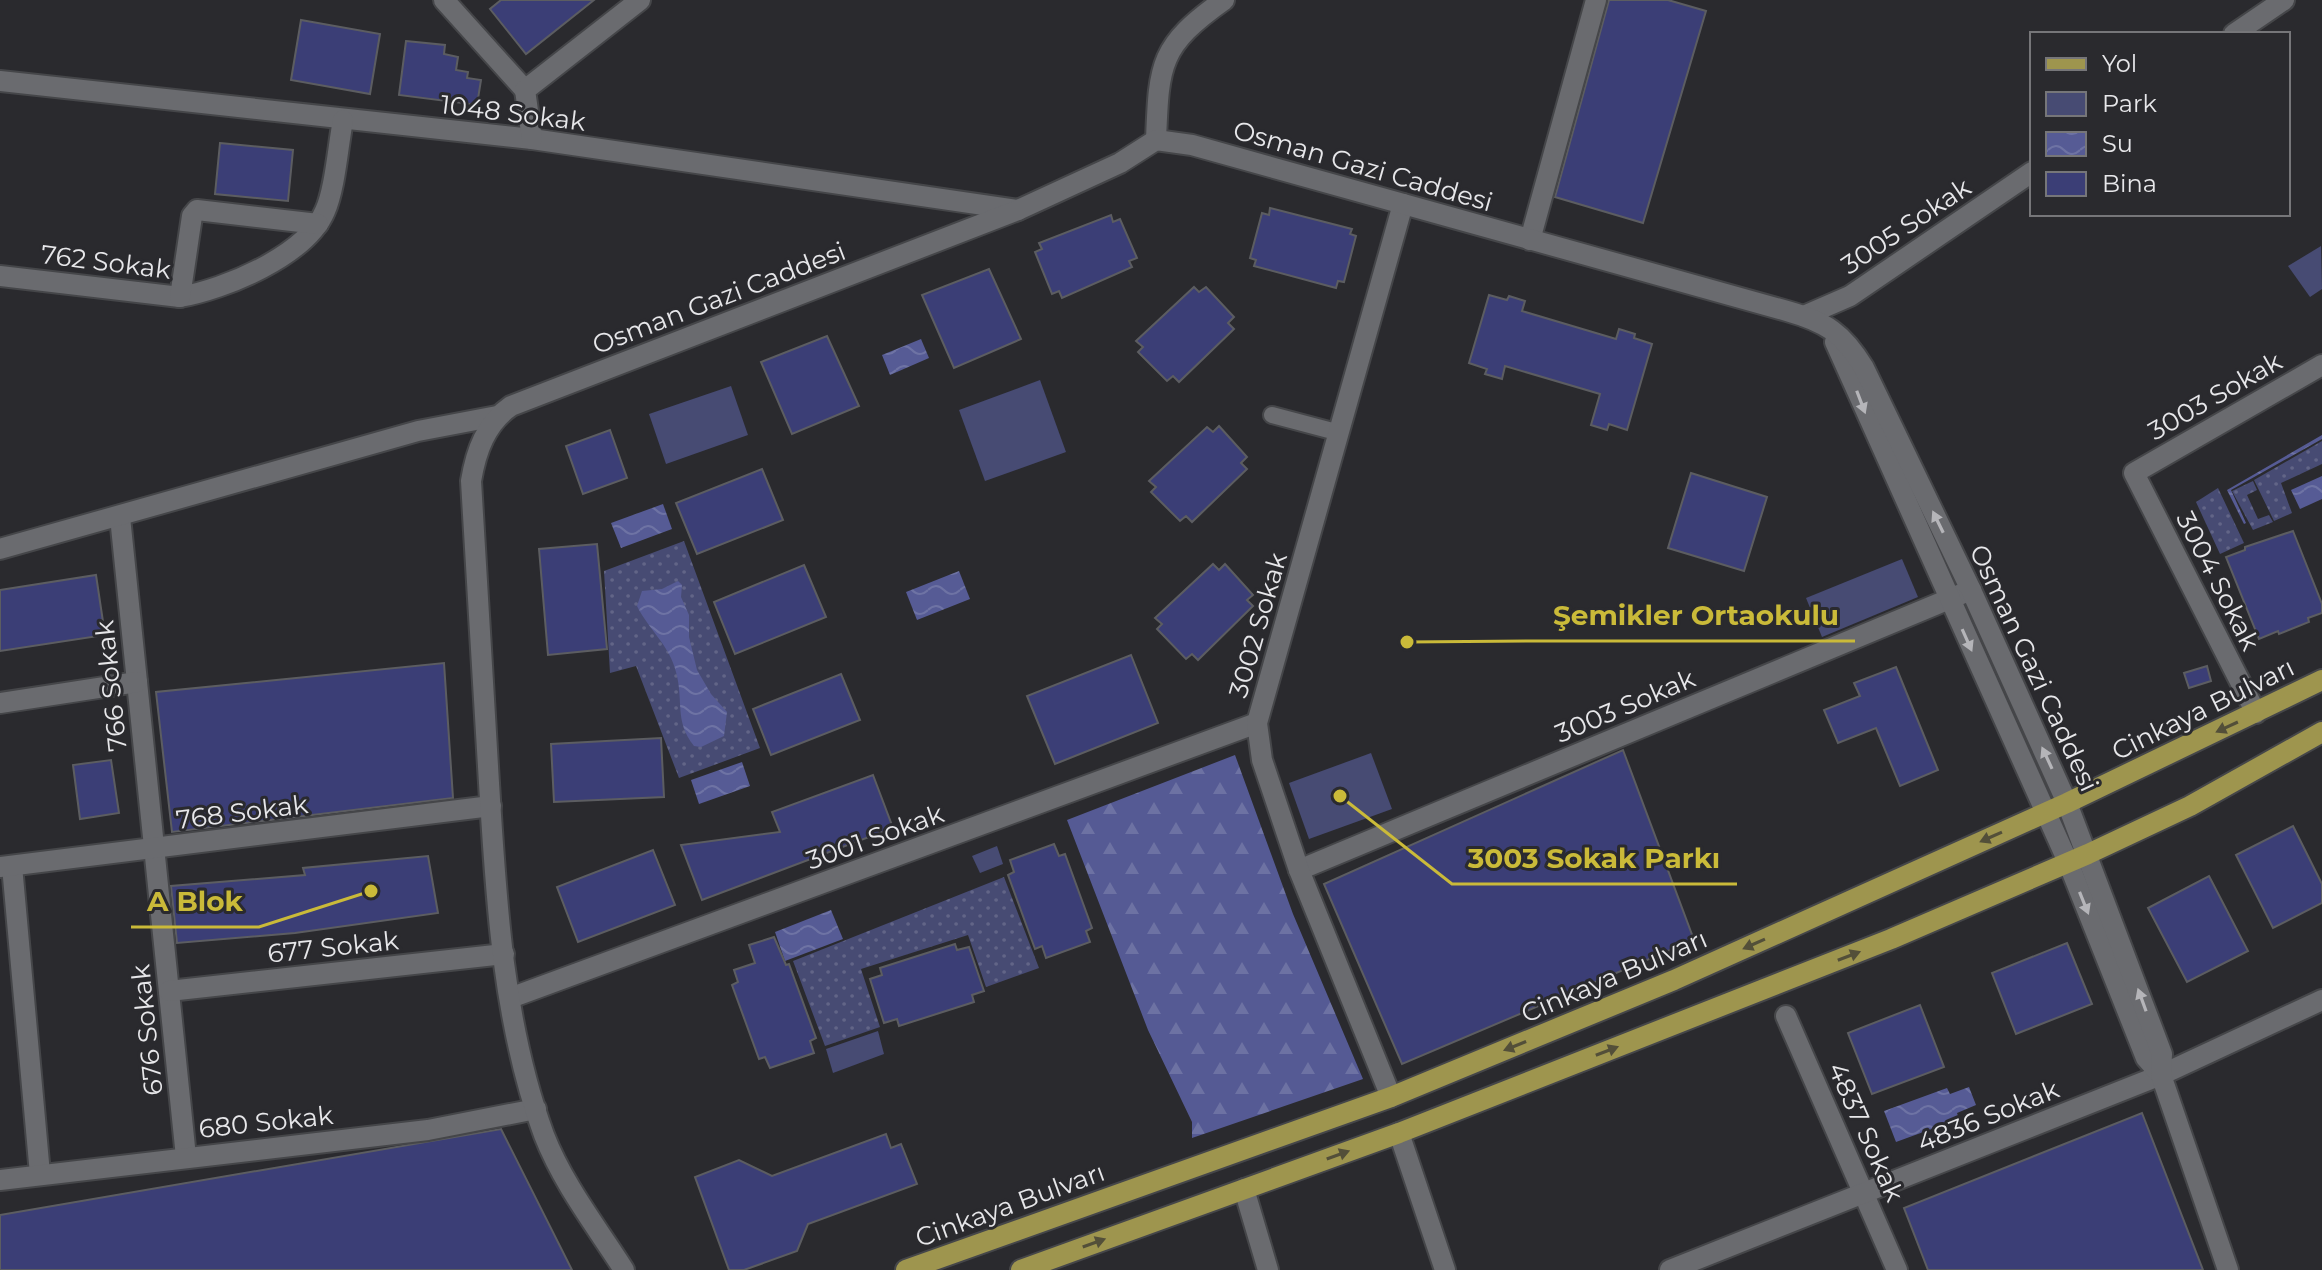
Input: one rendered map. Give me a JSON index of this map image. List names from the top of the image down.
{
  "streets": {
    "main road": ["Cinkaya Bulvarı"],
    "street": [
      "1048 Sokak",
      "Osman Gazi Caddesi",
      "3005 Sokak",
      "762 Sokak",
      "3003 Sokak",
      "3004 Sokak",
      "3002 Sokak",
      "766 Sokak",
      "768 Sokak",
      "3001 Sokak",
      "677 Sokak",
      "676 Sokak",
      "4836 Sokak",
      "680 Sokak",
      "4837 Sokak"
    ]
  },
  "crossings": [
    ["1048 Sokak", "Osman Gazi Caddesi"],
    ["Osman Gazi Caddesi", "3005 Sokak"],
    ["Osman Gazi Caddesi", "3003 Sokak"],
    ["Osman Gazi Caddesi", "3002 Sokak"],
    ["Osman Gazi Caddesi", "766 Sokak"],
    ["Osman Gazi Caddesi", "Cinkaya Bulvarı"],
    ["Osman Gazi Caddesi", "4836 Sokak"],
    ["3003 Sokak", "3004 Sokak"],
    ["3003 Sokak", "3002 Sokak"],
    ["3004 Sokak", "Cinkaya Bulvarı"],
    ["3002 Sokak", "Cinkaya Bulvarı"],
    ["3002 Sokak", "3001 Sokak"],
    ["766 Sokak", "768 Sokak"],
    ["766 Sokak", "676 Sokak"],
    ["768 Sokak", "676 Sokak"],
    ["677 Sokak", "676 Sokak"],
    ["676 Sokak", "680 Sokak"],
    ["4836 Sokak", "4837 Sokak"]
  ],
  "places": ["Şemikler Ortaokulu", "3003 Sokak Parkı", "A Blok"],
  "legend": [
    "Yol",
    "Park",
    "Su",
    "Bina"
  ]
}
